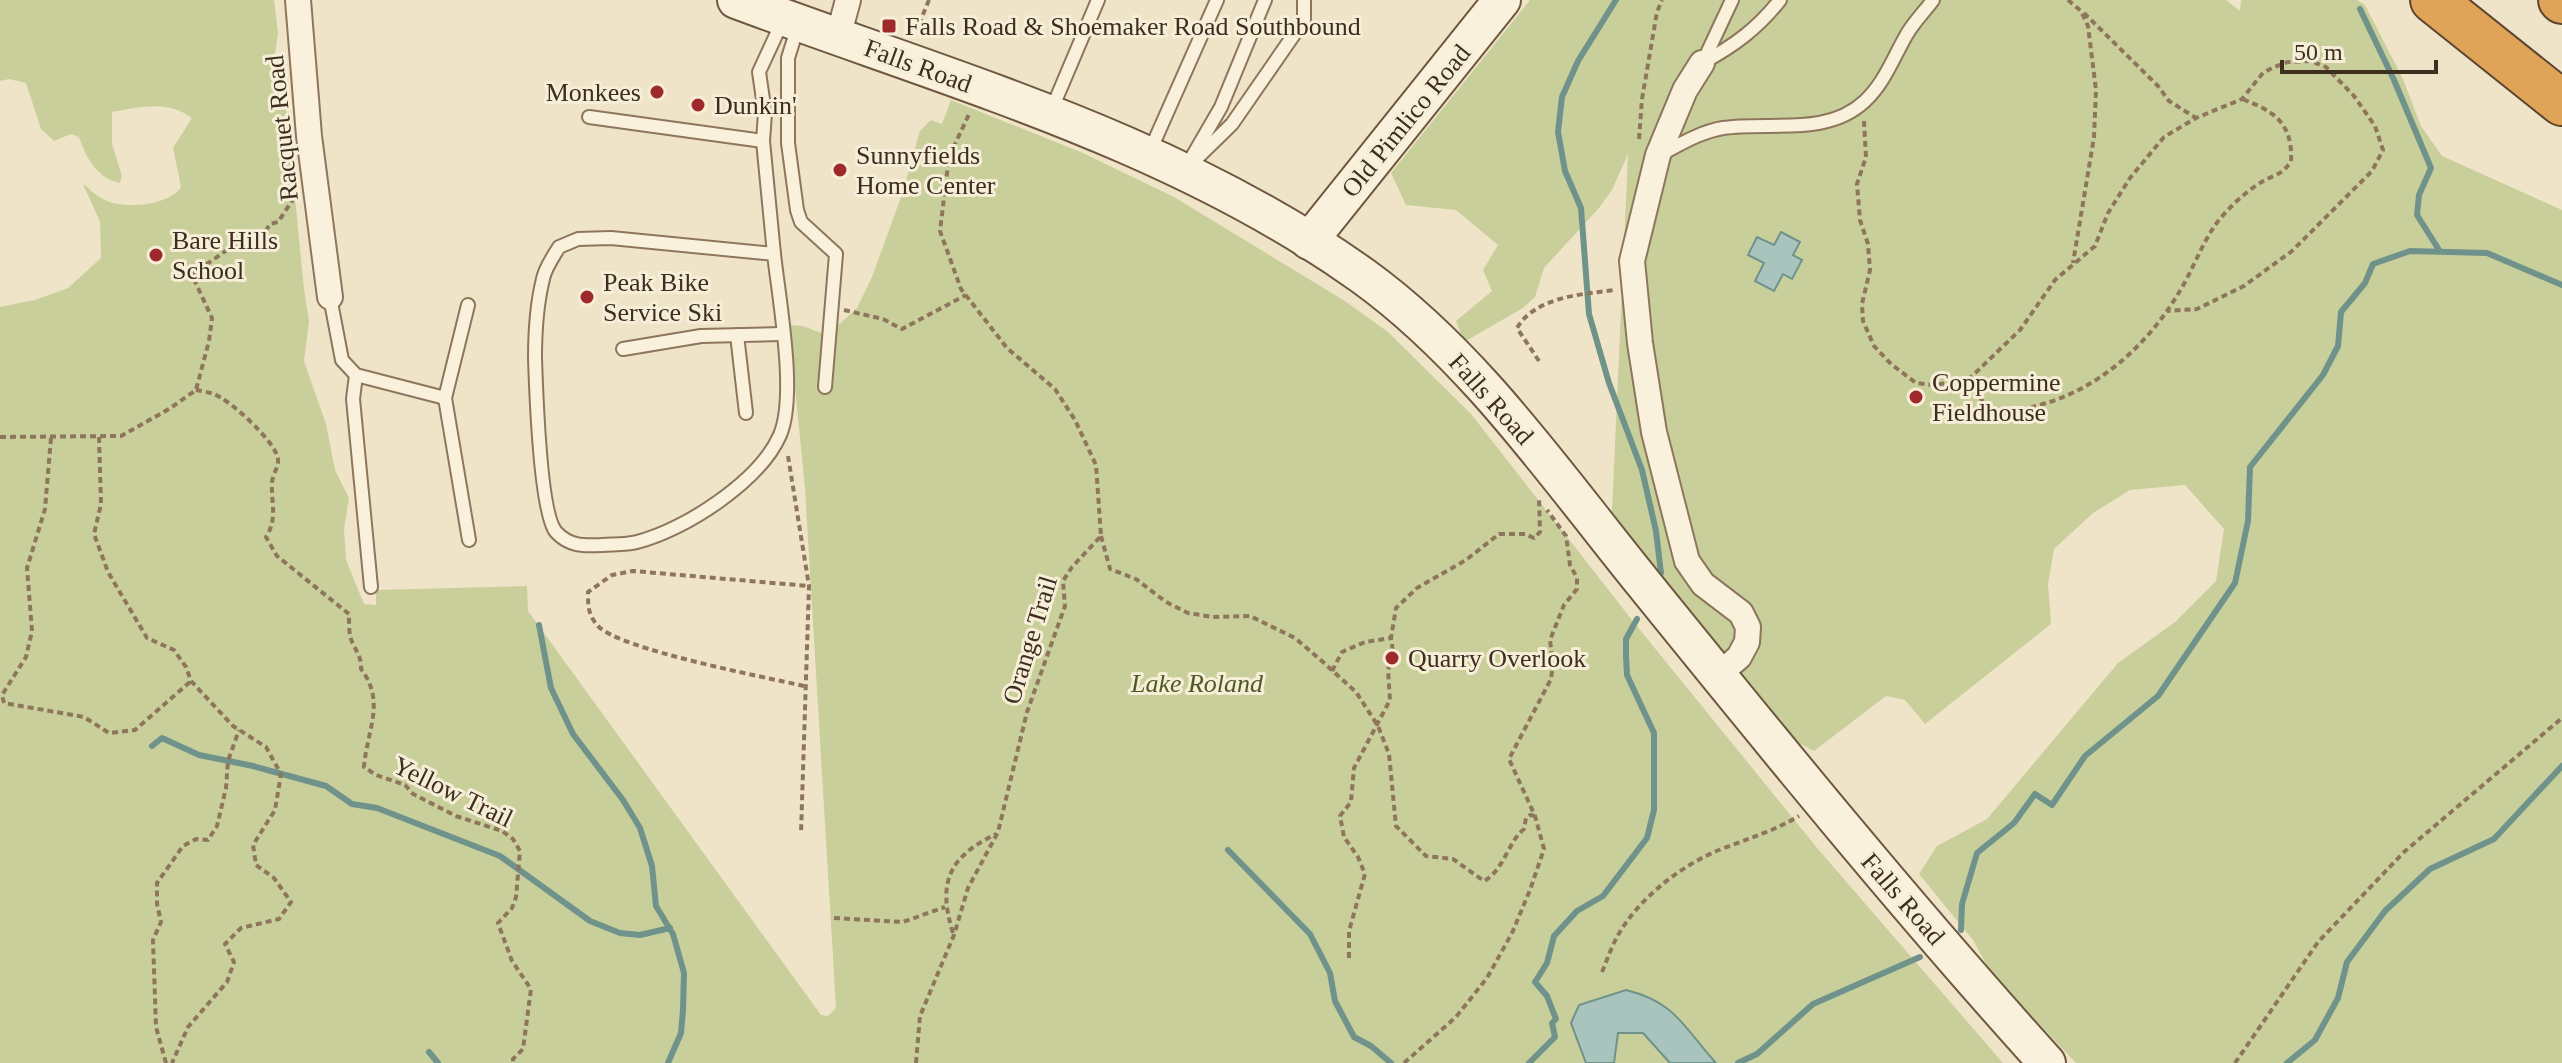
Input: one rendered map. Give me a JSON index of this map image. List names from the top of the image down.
{
  "streets": {
    "main road": ["Falls Road", "Old Pimlico Road"],
    "street": ["Racquet Road"],
    "path": ["Orange Trail", "Yellow Trail"]
  },
  "crossings": [
    ["Falls Road", "Old Pimlico Road"]
  ],
  "parks": ["Lake Roland"],
  "places": {
    "transit": ["Falls Road & Shoemaker Road Southbound"],
    "other": [
      "Monkees",
      "Dunkin'",
      "Sunnyfields Home Center",
      "Bare Hills School",
      "Peak Bike Service Ski",
      "Coppermine Fieldhouse",
      "Quarry Overlook"
    ]
  },
  "scale_bar": "50 m"
}
